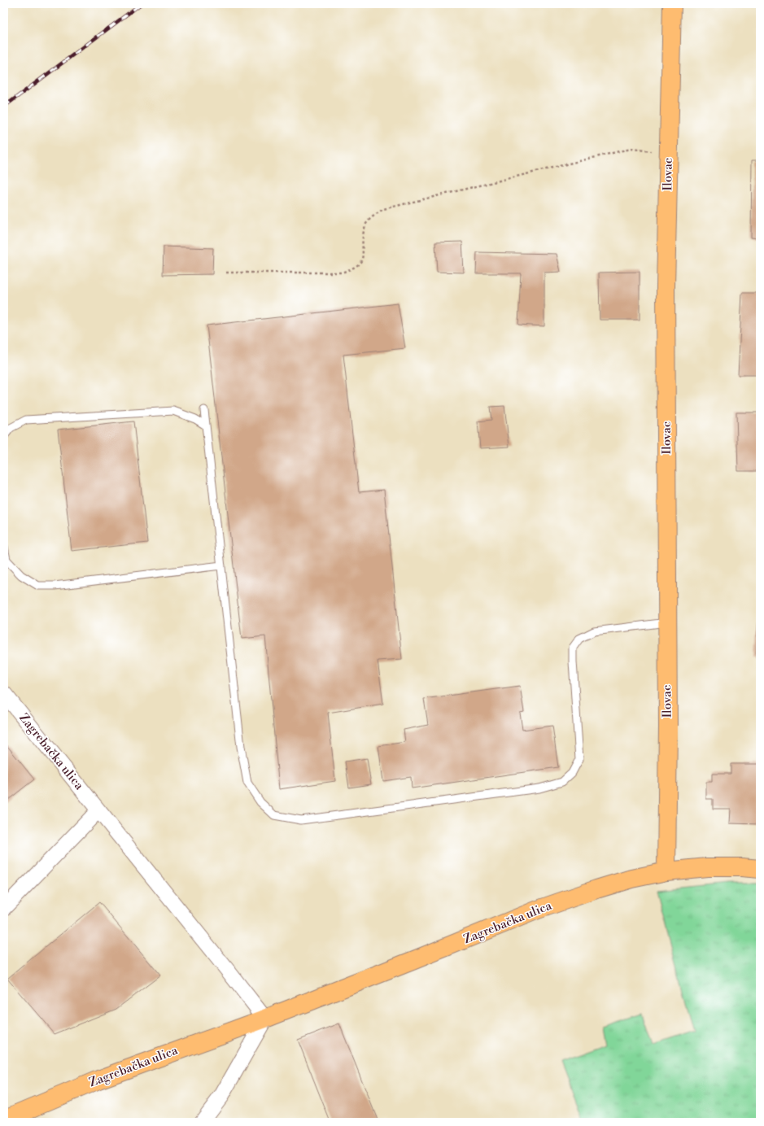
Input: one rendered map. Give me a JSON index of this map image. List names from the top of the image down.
{
  "streets": {
    "main road": ["Ilovac", "Zagrebačka ulica"]
  },
  "crossings": [
    ["Ilovac", "Zagrebačka ulica"]
  ]
}
